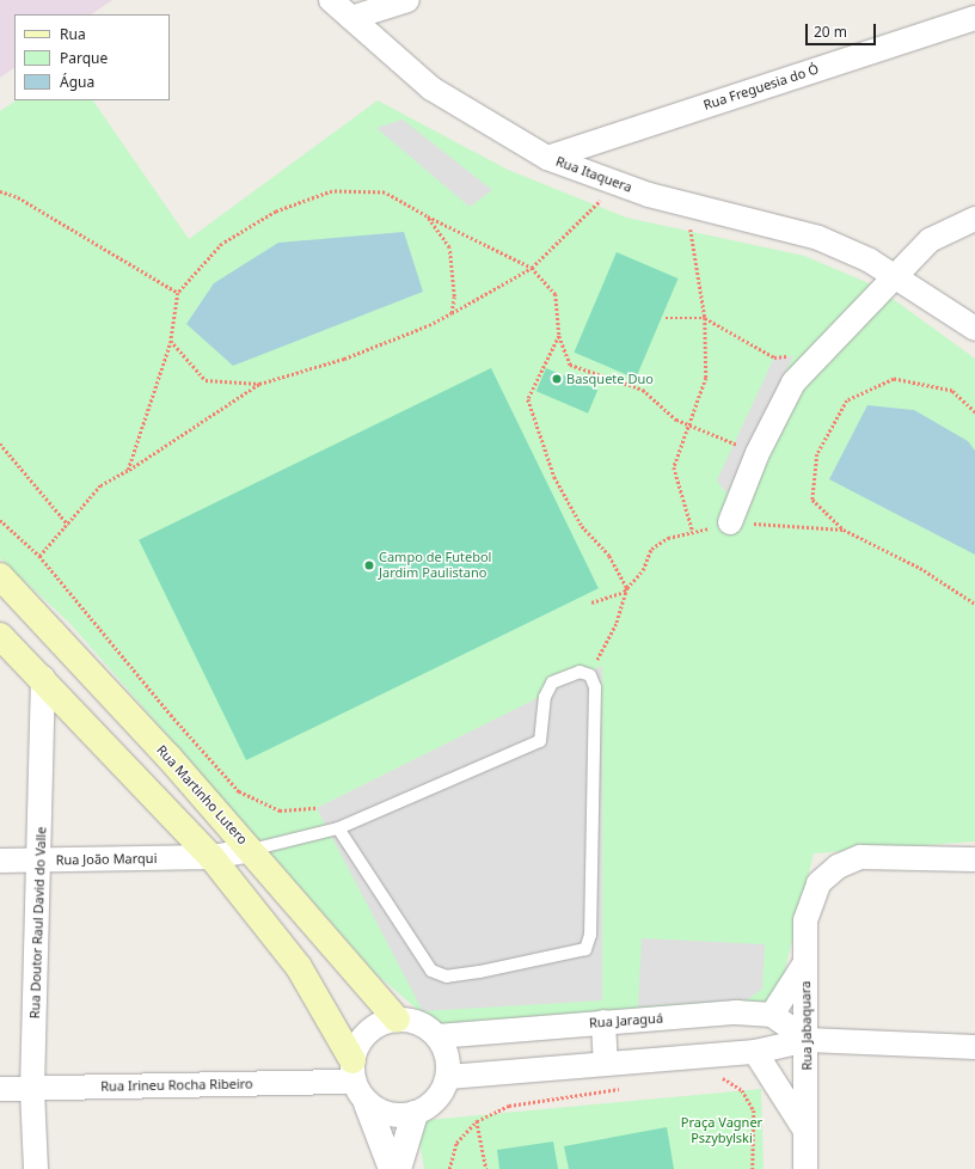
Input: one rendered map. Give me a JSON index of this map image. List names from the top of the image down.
{
  "streets": {
    "main road": ["Rua Martinho Lutero"],
    "street": [
      "Rua Freguesia do Ó",
      "Rua Itaquera",
      "Rua João Marqui",
      "Rua Doutor Raul David do Valle",
      "Rua Jaraguá",
      "Rua Jabaquara",
      "Rua Irineu Rocha Ribeiro"
    ]
  },
  "crossings": [
    ["Rua Freguesia do Ó", "Rua Itaquera"],
    ["Rua Martinho Lutero", "Rua João Marqui"],
    ["Rua Martinho Lutero", "Rua Jaraguá"],
    ["Rua Martinho Lutero", "Rua Irineu Rocha Ribeiro"],
    ["Rua João Marqui", "Rua Doutor Raul David do Valle"],
    ["Rua Doutor Raul David do Valle", "Rua Irineu Rocha Ribeiro"],
    ["Rua Jaraguá", "Rua Irineu Rocha Ribeiro"]
  ],
  "parks": ["Praça Vagner Pszybylski"],
  "places": ["Basquete Duo", "Campo de Futebol Jardim Paulistano"],
  "legend": ["Rua", "Parque", "Água"],
  "scale_bar": "20 m"
}
